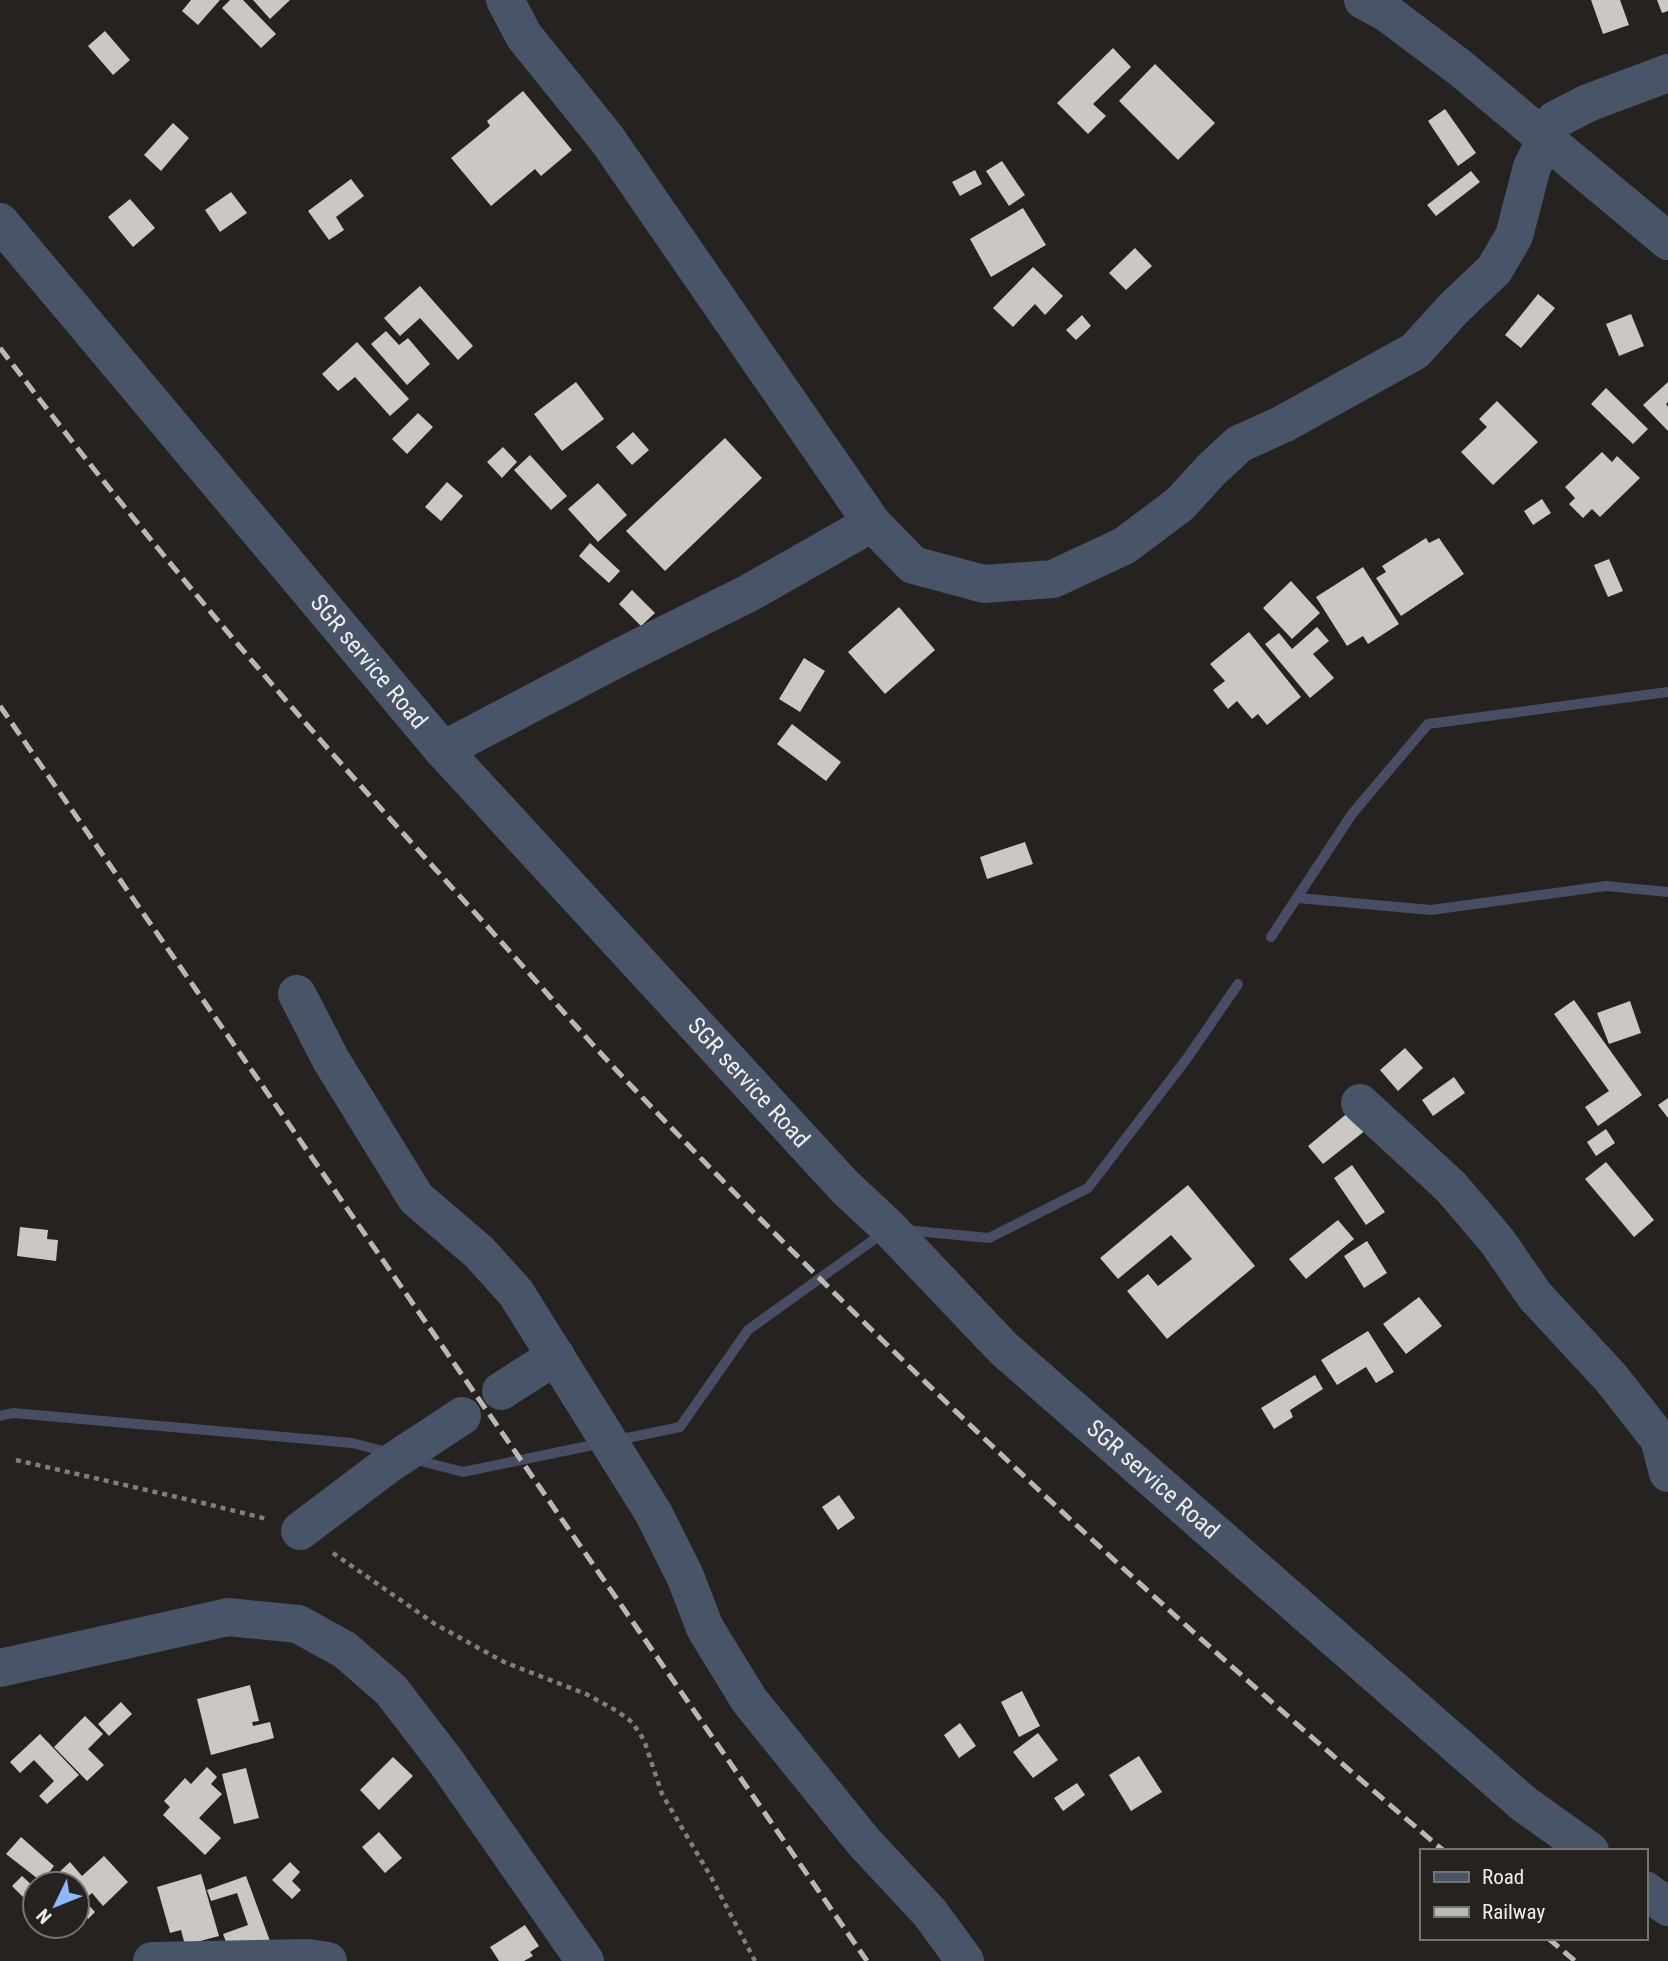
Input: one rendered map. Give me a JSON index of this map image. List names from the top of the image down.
{
  "streets": {
    "street": ["SGR service Road"]
  },
  "legend": ["Road", "Railway"],
  "north": "bottom left"
}
